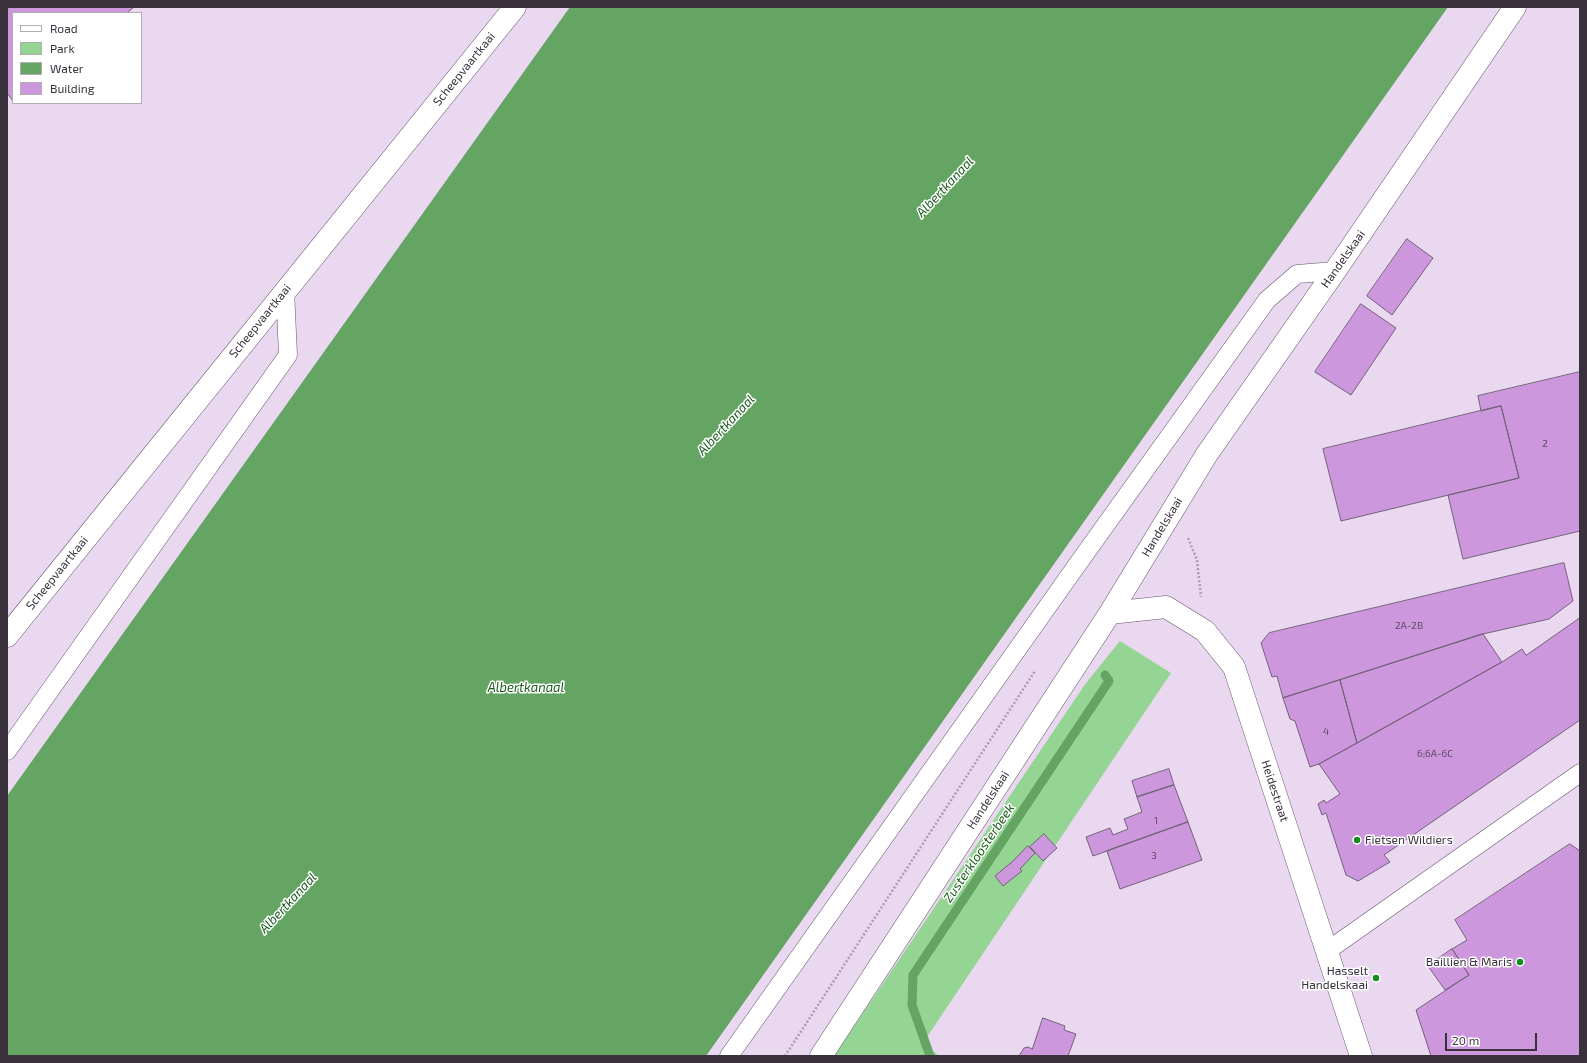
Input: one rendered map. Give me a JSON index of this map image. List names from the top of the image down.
{
  "streets": {
    "street": ["Scheepvaartkaai", "Handelskaai", "Heidestraat"]
  },
  "crossings": [
    ["Handelskaai", "Heidestraat"]
  ],
  "water": ["Albertkanaal", "Zusterkloosterbeek"],
  "places": ["Fietsen Wildiers", "Baillien & Maris", "Hasselt Handelskaai"],
  "house_numbers": [
    "2",
    "2A-2B",
    "4",
    "6;6A-6C",
    "1",
    "3"
  ],
  "legend": [
    "Road",
    "Park",
    "Water",
    "Building"
  ],
  "scale_bar": "20 m"
}
